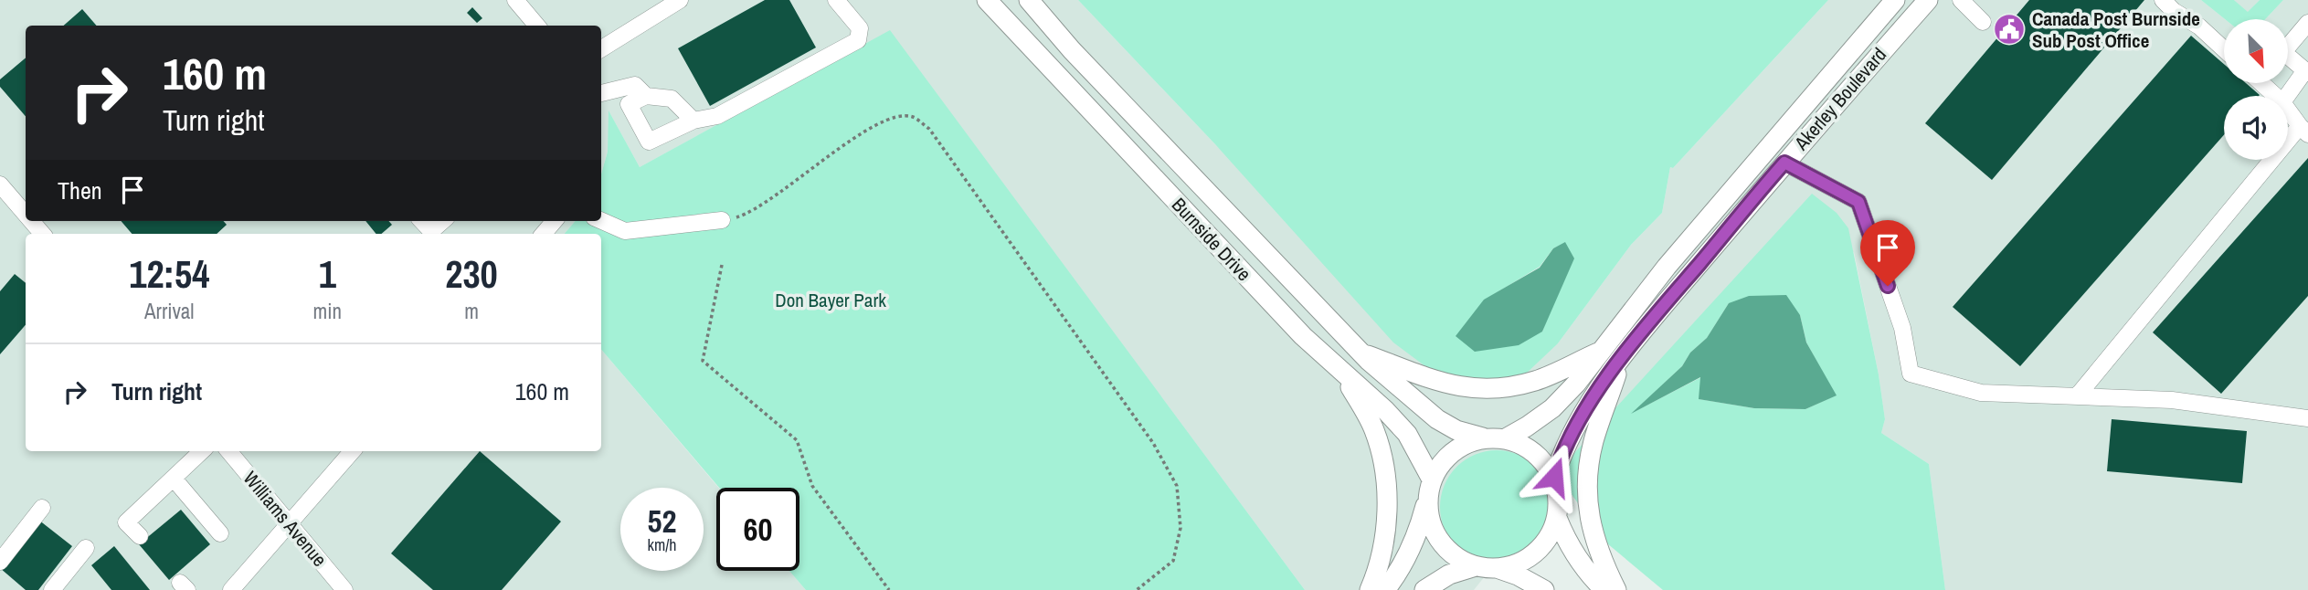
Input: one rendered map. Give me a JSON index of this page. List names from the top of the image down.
{
  "streets": {
    "main road": ["Akerley Boulevard", "Burnside Drive"],
    "street": ["Williams Avenue"]
  },
  "crossings": [
    ["Akerley Boulevard", "Burnside Drive"]
  ],
  "parks": ["Don Bayer Park"],
  "places": {
    "public building": ["Canada Post Burnside Sub Post Office"]
  },
  "north": "bottom right",
  "page": {
    "turn": ["160 m", "Turn right"],
    "then": "Then",
    "eta": [
      "12:54",
      "Arrival",
      "1",
      "min",
      "230",
      "m"
    ],
    "list": [
      {
        "name": "Turn right",
        "value": "160 m"
      }
    ],
    "speed": "52 km/h",
    "limit": "60"
  }
}
